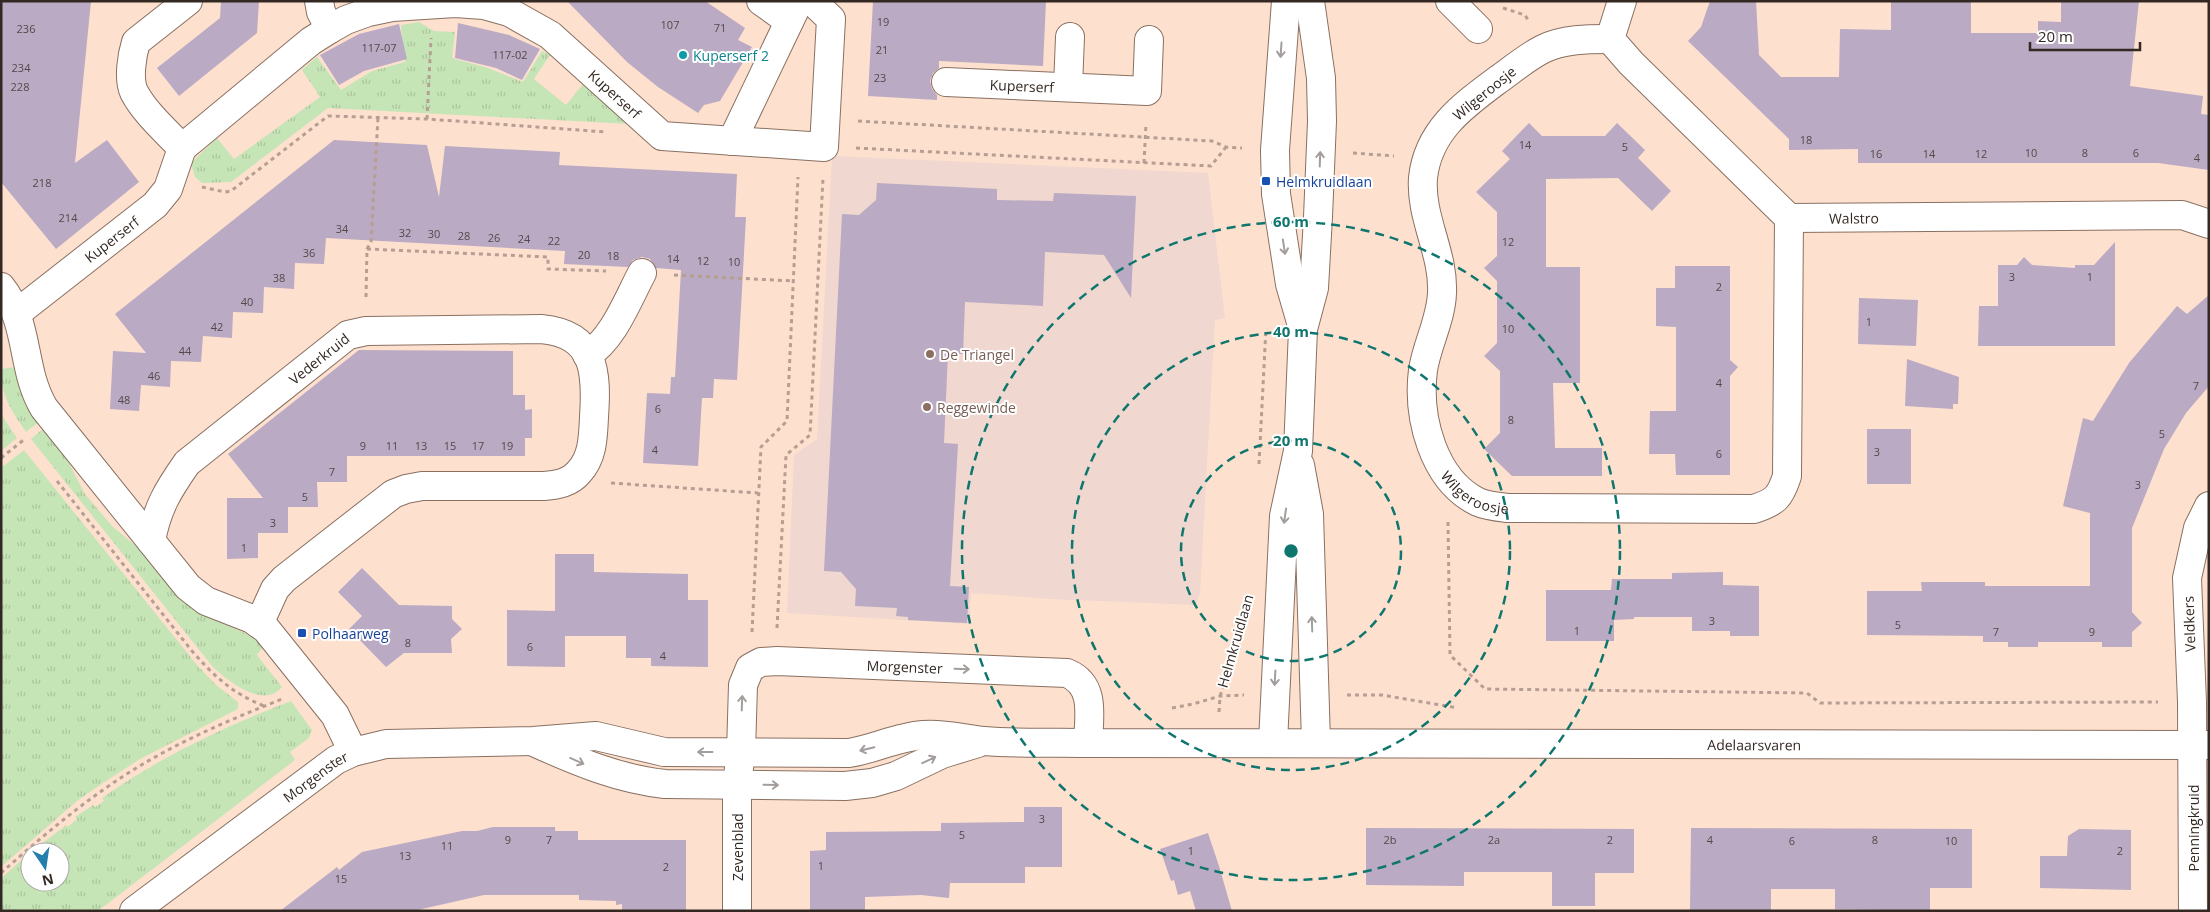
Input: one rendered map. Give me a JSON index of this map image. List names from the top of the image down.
{
  "streets": {
    "street": [
      "Kuperserf",
      "Wilgeroosje",
      "Walstro",
      "Vederkruid",
      "Veldkers",
      "Morgenster",
      "Adelaarsvaren",
      "Penningkruid",
      "Zevenblad"
    ],
    "path": ["Helmkruidlaan"]
  },
  "crossings": [
    ["Wilgeroosje", "Walstro"],
    ["Veldkers", "Adelaarsvaren"],
    ["Veldkers", "Penningkruid"],
    ["Helmkruidlaan", "Morgenster"],
    ["Morgenster", "Adelaarsvaren"],
    ["Morgenster", "Zevenblad"],
    ["Adelaarsvaren", "Penningkruid"]
  ],
  "places": {
    "other": ["Kuperserf 2", "De Triangel", "Reggewinde"],
    "transit": ["Helmkruidlaan", "Polhaarweg"]
  },
  "house_numbers": [
    "19",
    "107",
    "71",
    "236",
    "117-07",
    "21",
    "117-02",
    "234",
    "23",
    "228",
    "18",
    "14",
    "5",
    "10",
    "8",
    "6",
    "16",
    "14",
    "12",
    "4",
    "218",
    "214",
    "34",
    "32",
    "30",
    "28",
    "26",
    "24",
    "22",
    "12",
    "36",
    "20",
    "18",
    "14",
    "12",
    "10",
    "3",
    "1",
    "38",
    "2",
    "40",
    "1",
    "42",
    "10",
    "44",
    "46",
    "4",
    "7",
    "48",
    "6",
    "8",
    "5",
    "9",
    "11",
    "13",
    "15",
    "17",
    "19",
    "4",
    "3",
    "6",
    "7",
    "3",
    "5",
    "3",
    "1",
    "3",
    "5",
    "1",
    "7",
    "9",
    "8",
    "6",
    "4",
    "3",
    "5",
    "9",
    "7",
    "2b",
    "2a",
    "2",
    "4",
    "8",
    "6",
    "10",
    "11",
    "1",
    "2",
    "13",
    "1",
    "2",
    "15"
  ],
  "scale_bar": "20 m",
  "north": "bottom",
  "rings": ["60 m", "40 m", "20 m"]
}
